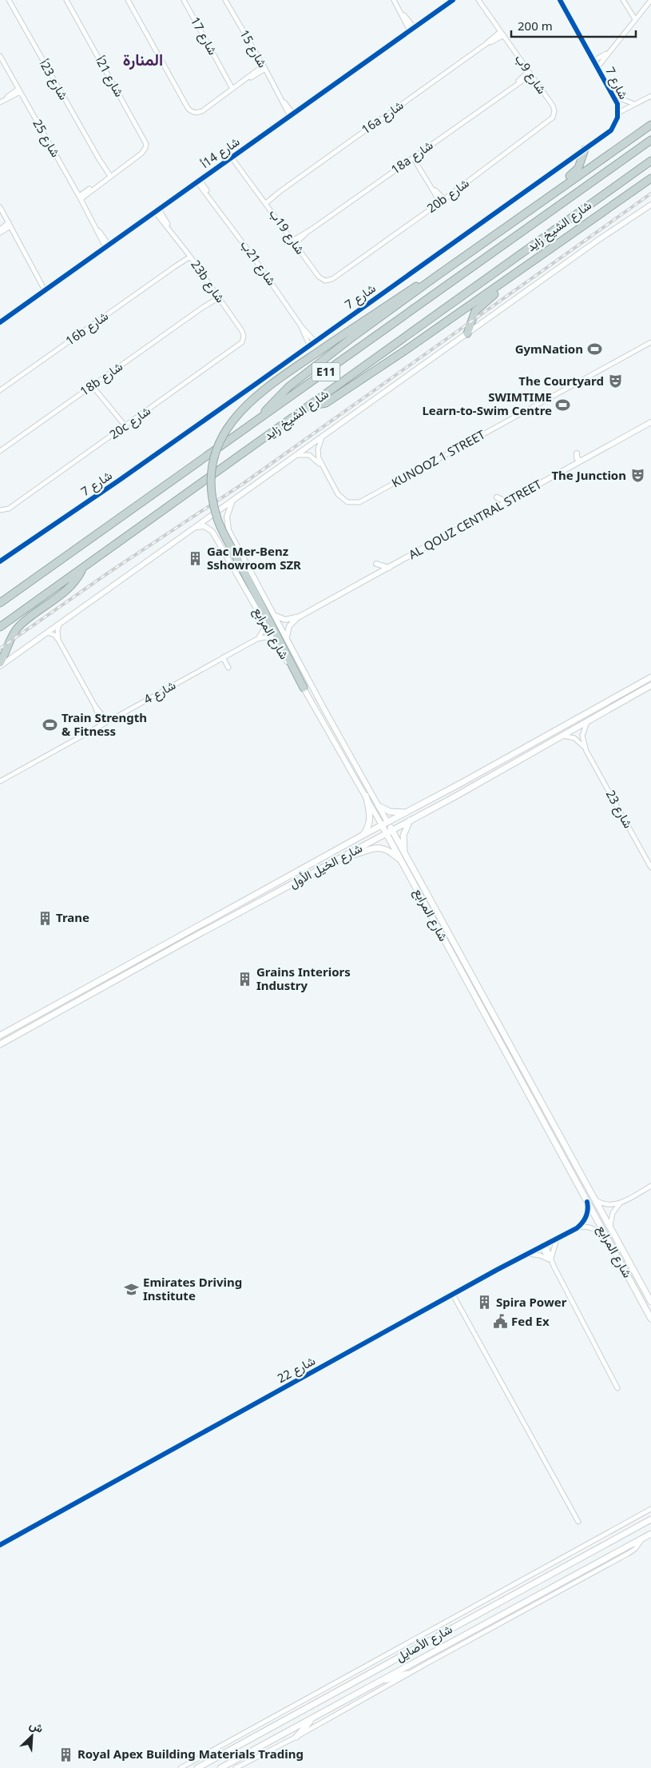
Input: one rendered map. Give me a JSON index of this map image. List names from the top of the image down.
{
  "streets": {
    "highway": ["شارع الشيخ زايد", "E11"],
    "main road": ["شارع المرابع", "شارع الخيل الأول", "شارع الأصايل"],
    "street": [
      "شارع 17",
      "شارع 15",
      "شارع 9ب",
      "شارع 21أ",
      "شارع 23أ",
      "شارع 7",
      "16a شارع",
      "شارع 25",
      "شارع 14أ",
      "18a شارع",
      "20b شارع",
      "شارع 19ب",
      "شارع 21ب",
      "23b شارع",
      "16b شارع",
      "18b شارع",
      "20c شارع",
      "KUNOOZ 1 STREET",
      "AL QOUZ CENTRAL STREET",
      "شارع 4",
      "شارع 23",
      "شارع 22"
    ]
  },
  "crossings": [
    ["شارع 15", "شارع 14أ"],
    ["شارع 9ب", "16a شارع"],
    ["شارع 9ب", "18a شارع"],
    ["شارع 9ب", "20b شارع"],
    ["شارع 21أ", "شارع 23أ"],
    ["شارع 7", "شارع 21ب"],
    ["16a شارع", "شارع 19ب"],
    ["شارع 25", "شارع 14أ"],
    ["شارع 14أ", "شارع 19ب"],
    ["شارع 14أ", "شارع 21ب"],
    ["شارع 14أ", "23b شارع"],
    ["18a شارع", "شارع 19ب"],
    ["20b شارع", "شارع 19ب"],
    ["23b شارع", "16b شارع"],
    ["23b شارع", "18b شارع"],
    ["23b شارع", "20c شارع"],
    ["AL QOUZ CENTRAL STREET", "شارع المرابع"],
    ["شارع المرابع", "شارع الخيل الأول"],
    ["شارع المرابع", "شارع 22"],
    ["شارع 23", "شارع الخيل الأول"]
  ],
  "districts": ["المنارة"],
  "places": {
    "sports": ["GymNation", "SWIMTIME Learn-to-Swim Centre", "Train Strength & Fitness"],
    "theatre": ["The Courtyard", "The Junction"],
    "building": [
      "Gac Mer-Benz Sshowroom SZR",
      "Trane",
      "Grains Interiors Industry",
      "Spira Power",
      "Royal Apex Building Materials Trading"
    ],
    "school or university": ["Emirates Driving Institute"],
    "public building": ["Fed Ex"]
  },
  "scale_bar": "200 m",
  "north": "top right"
}
